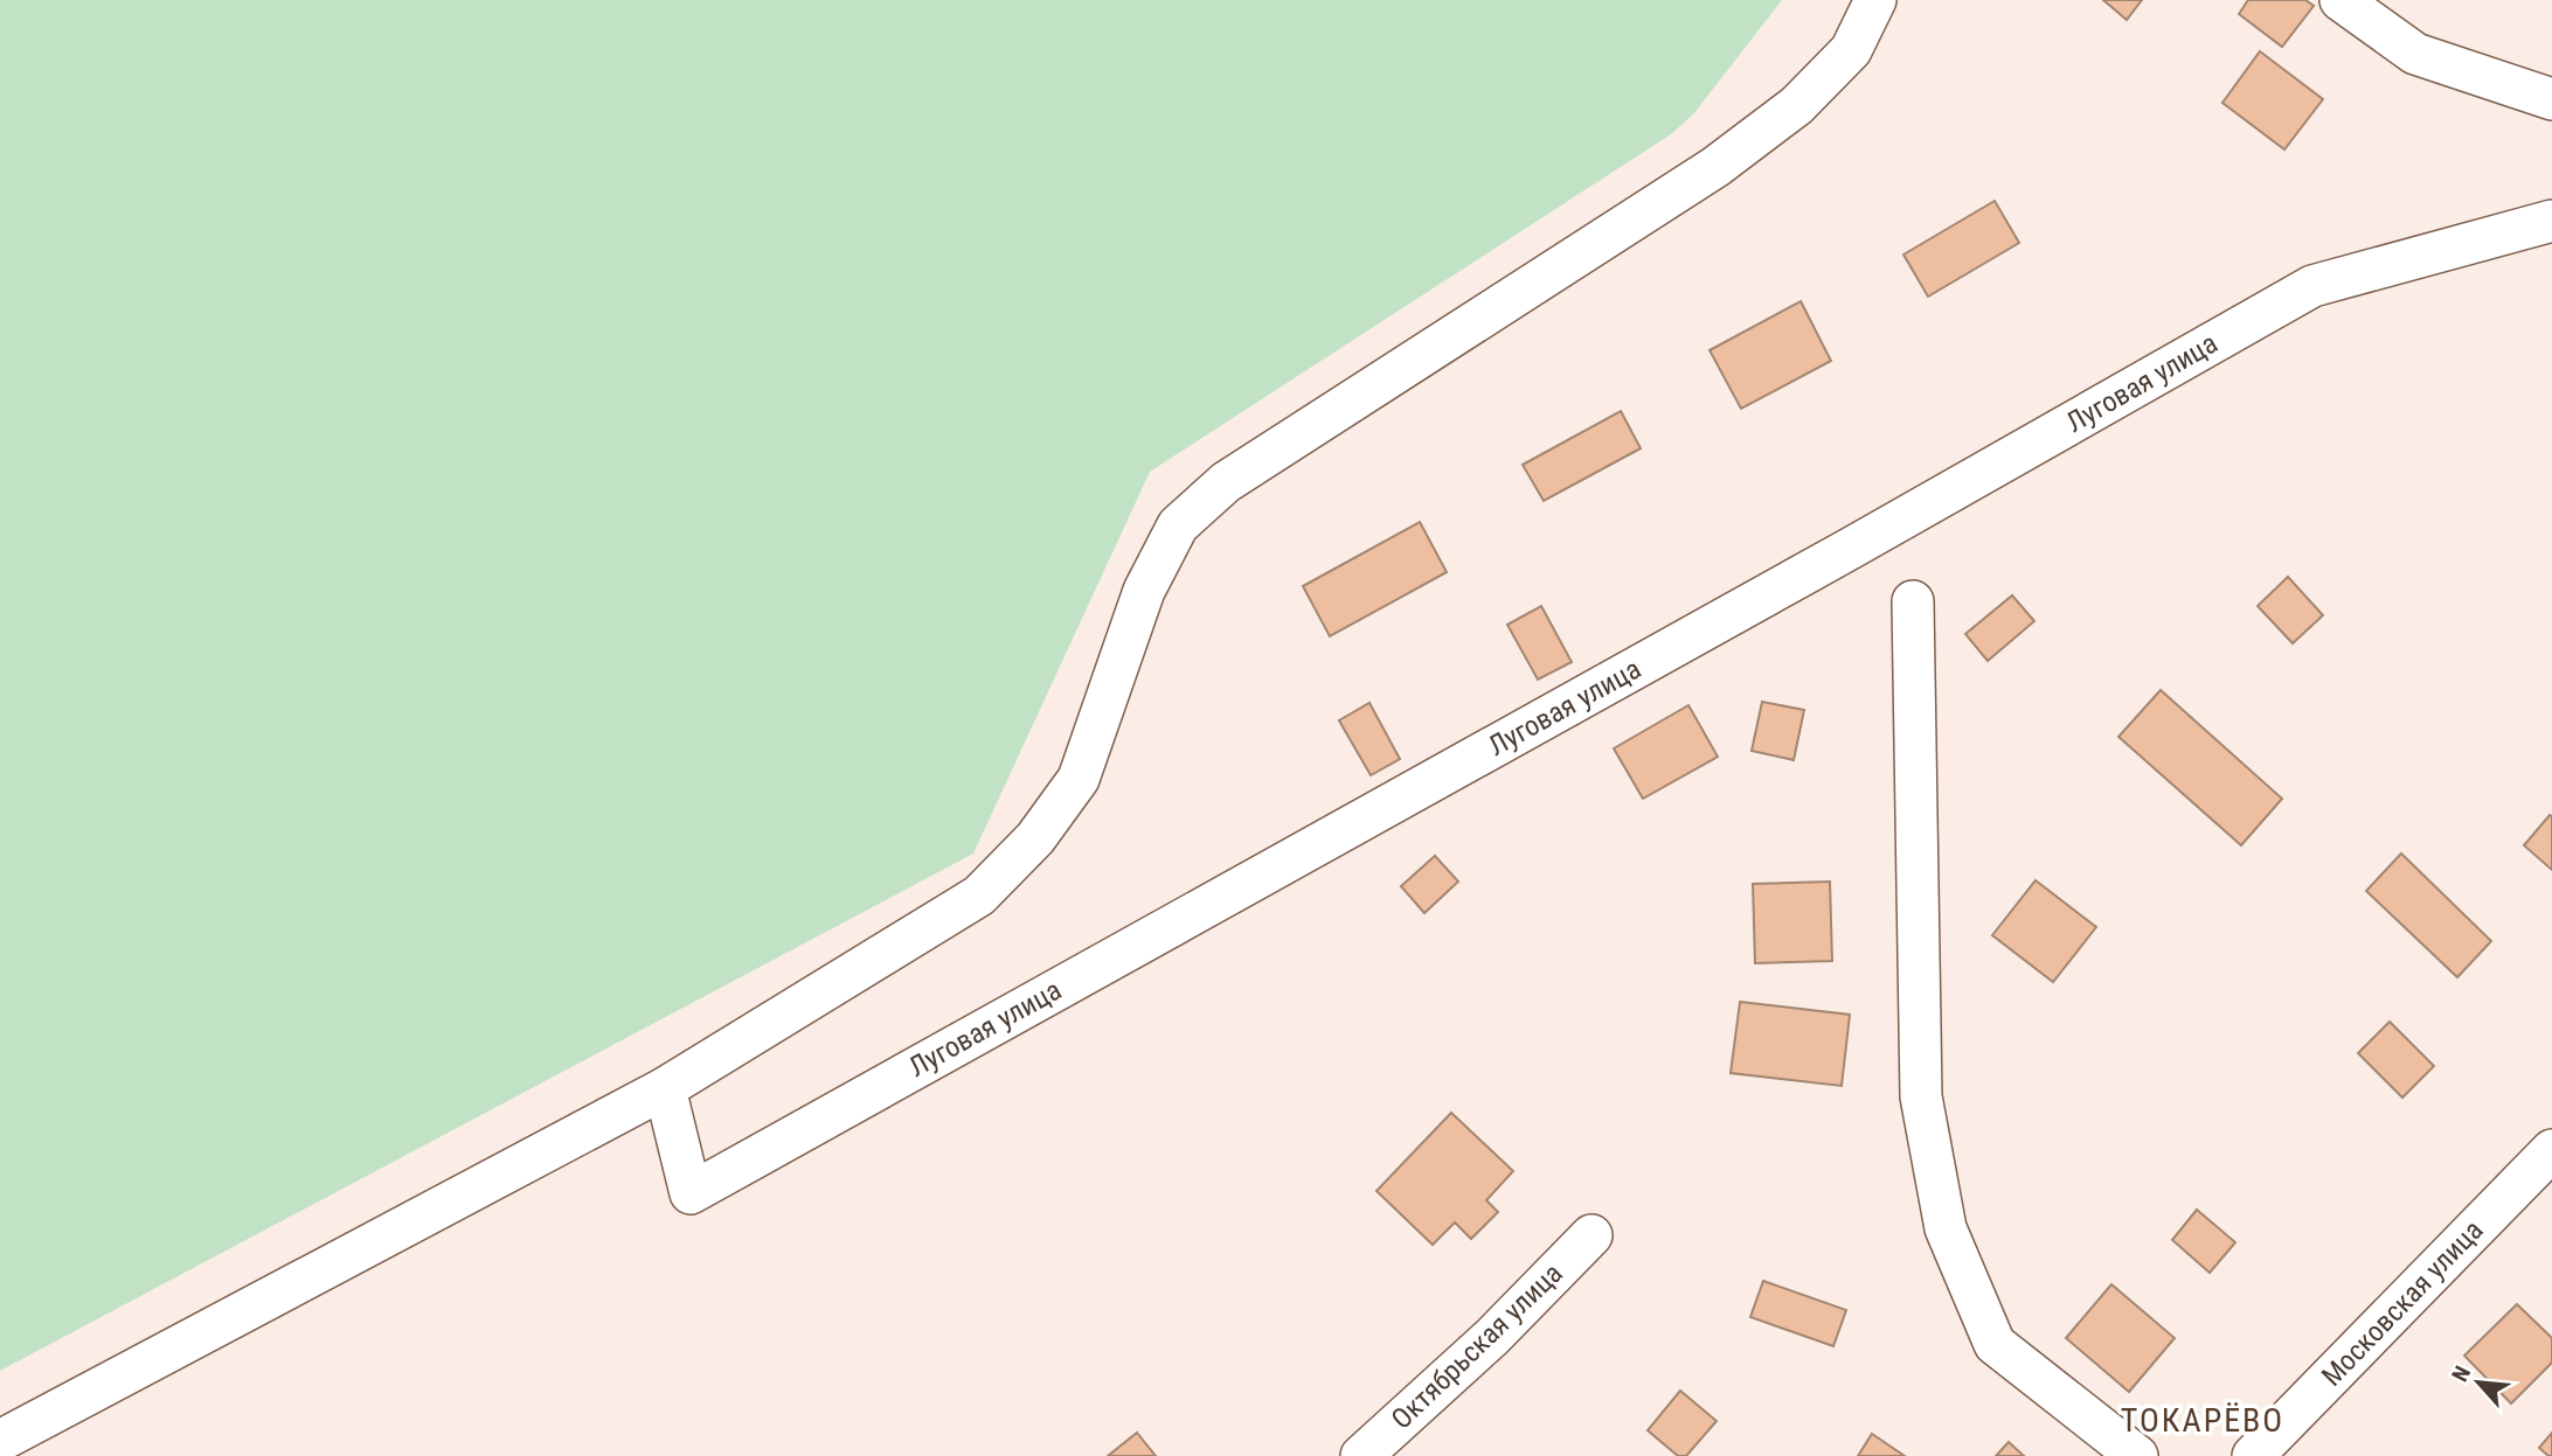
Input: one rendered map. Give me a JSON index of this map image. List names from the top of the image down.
{
  "streets": {
    "street": ["Луговая улица", "Московская улица", "Октябрьская улица"]
  },
  "districts": ["ТОКАРЁВО"],
  "north": "top left"
}
